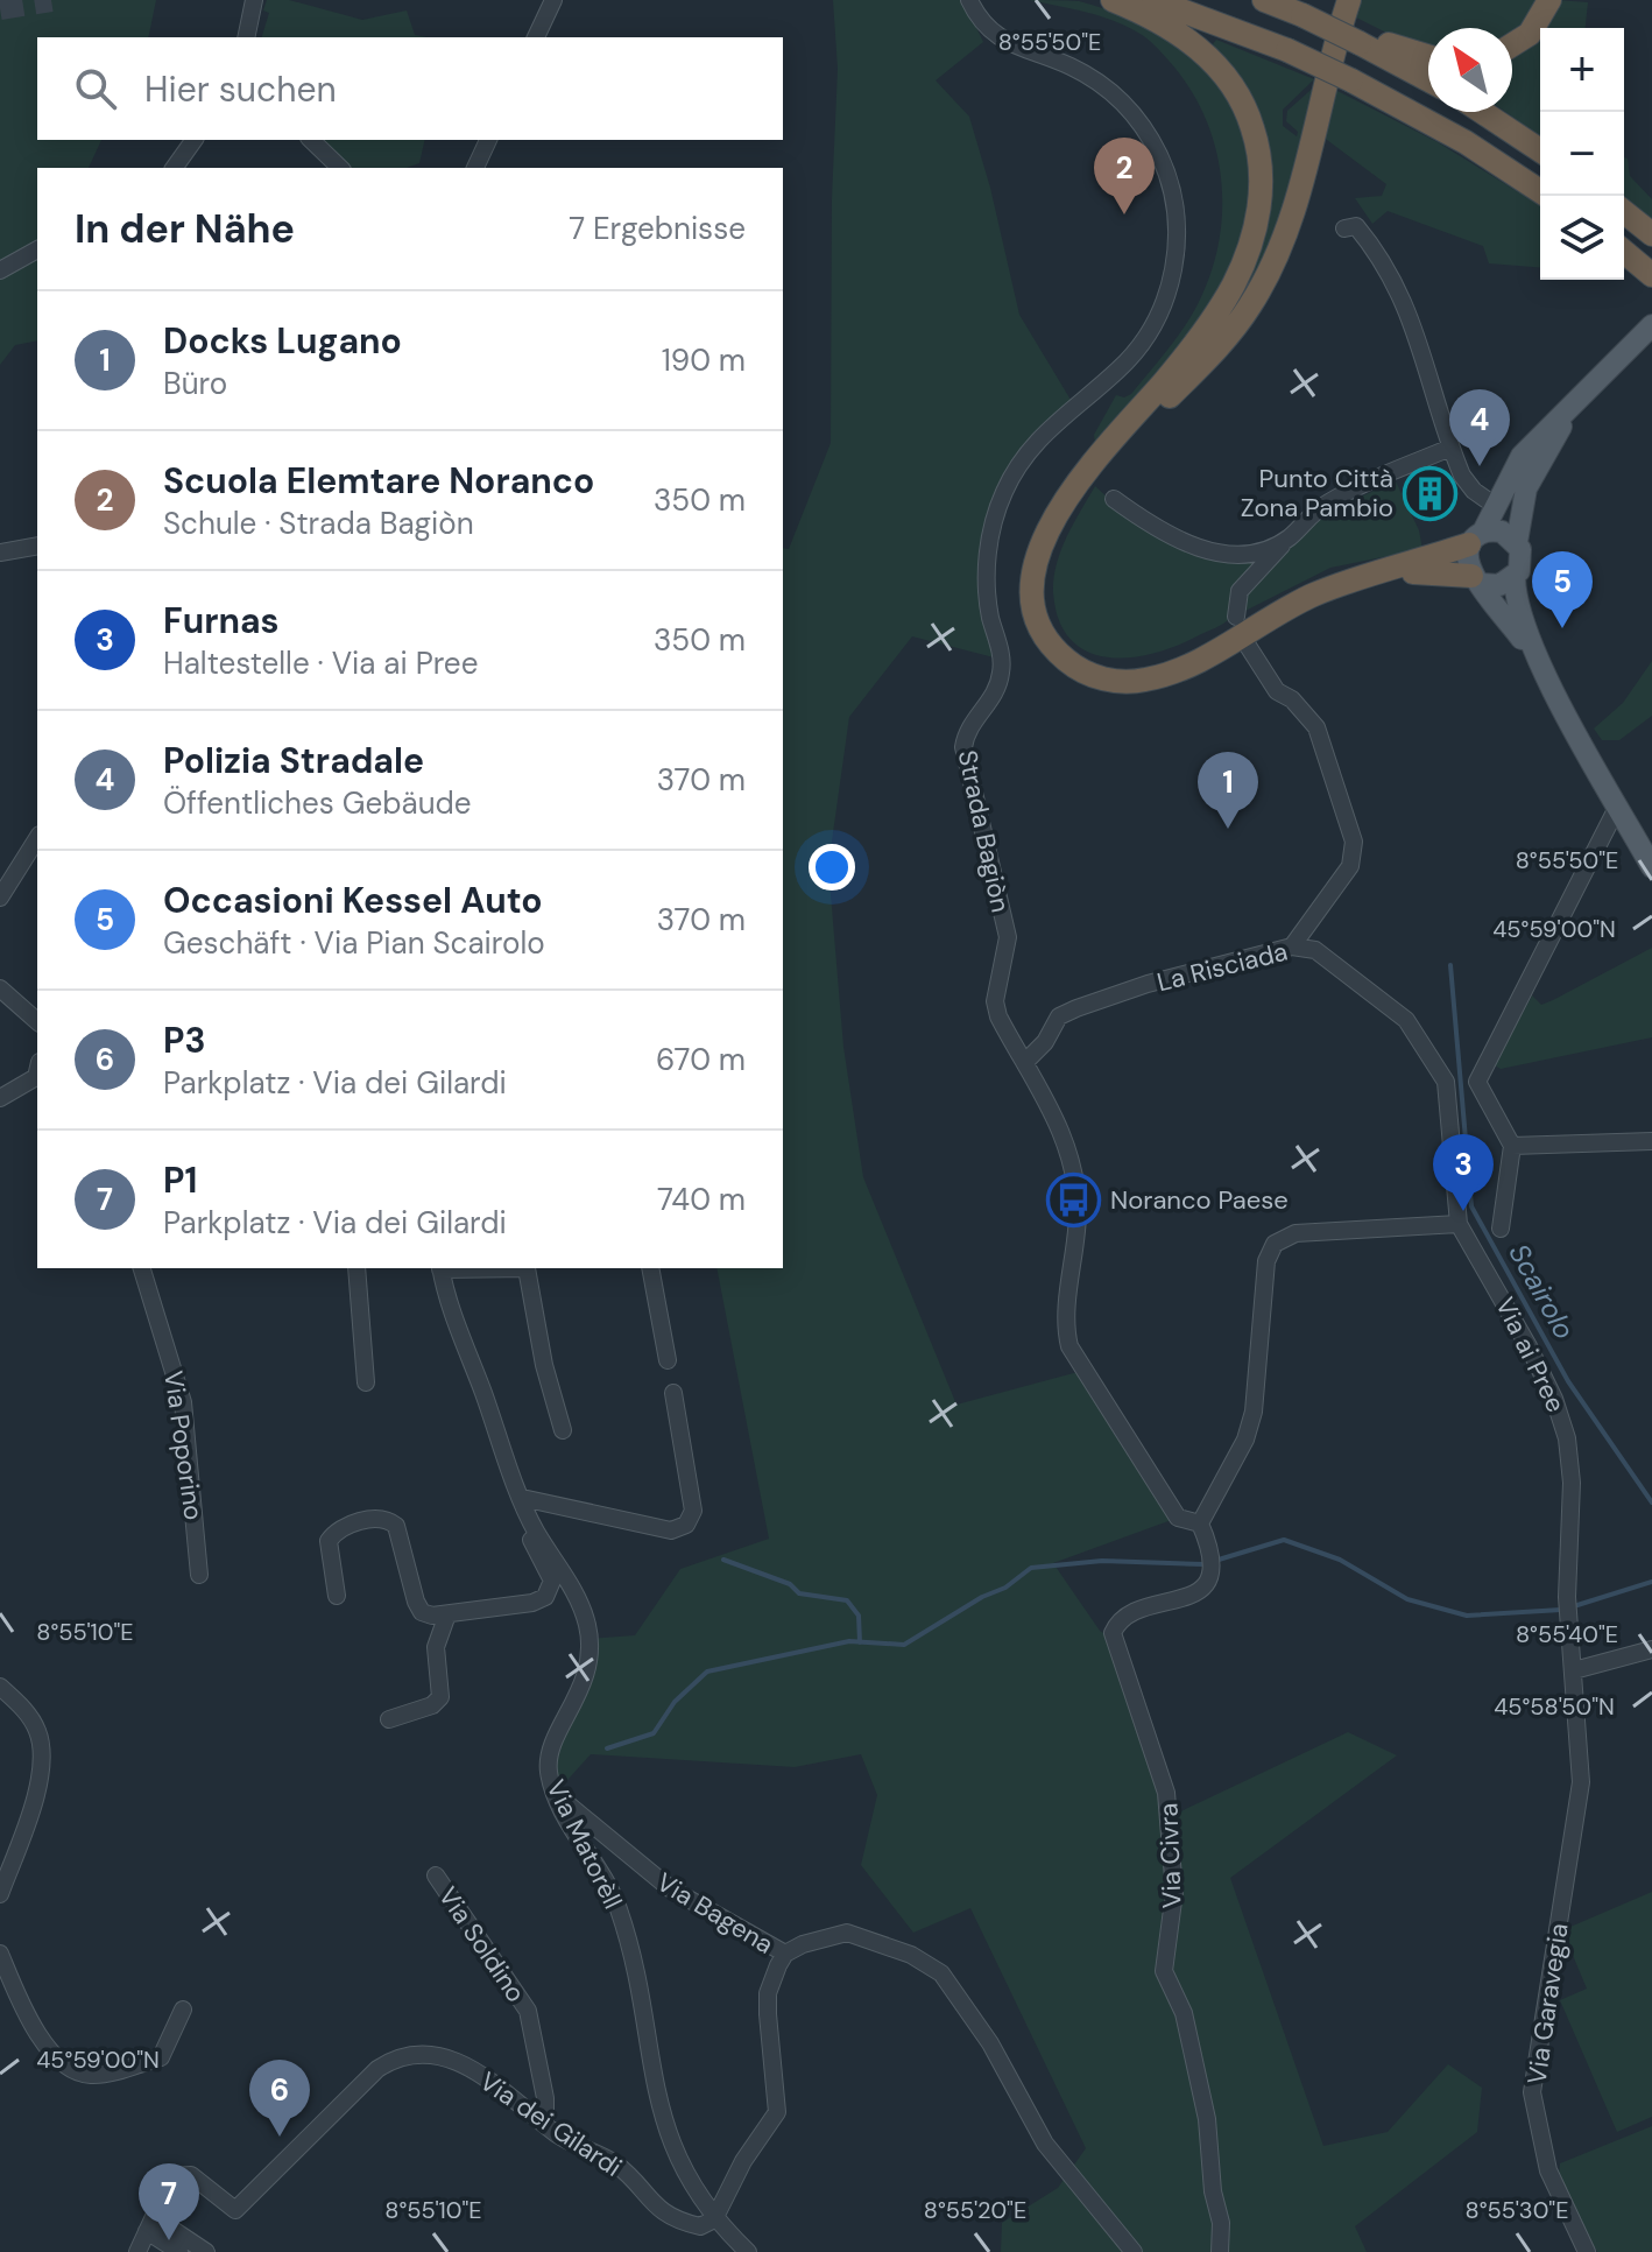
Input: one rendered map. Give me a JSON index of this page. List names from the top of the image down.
{
  "streets": {
    "street": [
      "Strada Bagiòn",
      "La Risciada",
      "Via ai Pree",
      "Via Poporino",
      "Via Matorèll",
      "Via Civra",
      "Via Bagena",
      "Via Soldino",
      "Via Garavegia",
      "Via dei Gilardi"
    ]
  },
  "crossings": [
    ["Strada Bagiòn", "La Risciada"],
    ["La Risciada", "Via ai Pree"],
    ["Via ai Pree", "Via Garavegia"],
    ["Via Matorèll", "Via Bagena"],
    ["Via Matorèll", "Via dei Gilardi"],
    ["Via Bagena", "Via dei Gilardi"],
    ["Via Soldino", "Via dei Gilardi"]
  ],
  "water": ["Scairolo"],
  "places": {
    "building": ["Punto Città Zona Pambio"],
    "bus stop": ["Noranco Paese"]
  },
  "north": "top left",
  "page": {
    "map_buttons": ["+", "−"],
    "search": "Hier suchen",
    "pins": [
      "2",
      "4",
      "5",
      "1",
      "3",
      "6",
      "7"
    ],
    "heading": ["In der Nähe", "7 Ergebnisse"],
    "list": [
      {
        "mark": "1",
        "name": "Docks Lugano",
        "note": "Büro",
        "value": "190 m"
      },
      {
        "mark": "2",
        "name": "Scuola Elemtare Noranco",
        "note": "Schule · Strada Bagiòn",
        "value": "350 m"
      },
      {
        "mark": "3",
        "name": "Furnas",
        "note": "Haltestelle · Via ai Pree",
        "value": "350 m"
      },
      {
        "mark": "4",
        "name": "Polizia Stradale",
        "note": "Öffentliches Gebäude",
        "value": "370 m"
      },
      {
        "mark": "5",
        "name": "Occasioni Kessel Auto",
        "note": "Geschäft · Via Pian Scairolo",
        "value": "370 m"
      },
      {
        "mark": "6",
        "name": "P3",
        "note": "Parkplatz · Via dei Gilardi",
        "value": "670 m"
      },
      {
        "mark": "7",
        "name": "P1",
        "note": "Parkplatz · Via dei Gilardi",
        "value": "740 m"
      }
    ]
  },
  "coordinates": [
    "8°55'50\"E",
    "45°59'00\"N",
    "8°55'10\"E",
    "8°55'40\"E",
    "45°58'50\"N",
    "8°55'20\"E",
    "8°55'30\"E"
  ]
}
